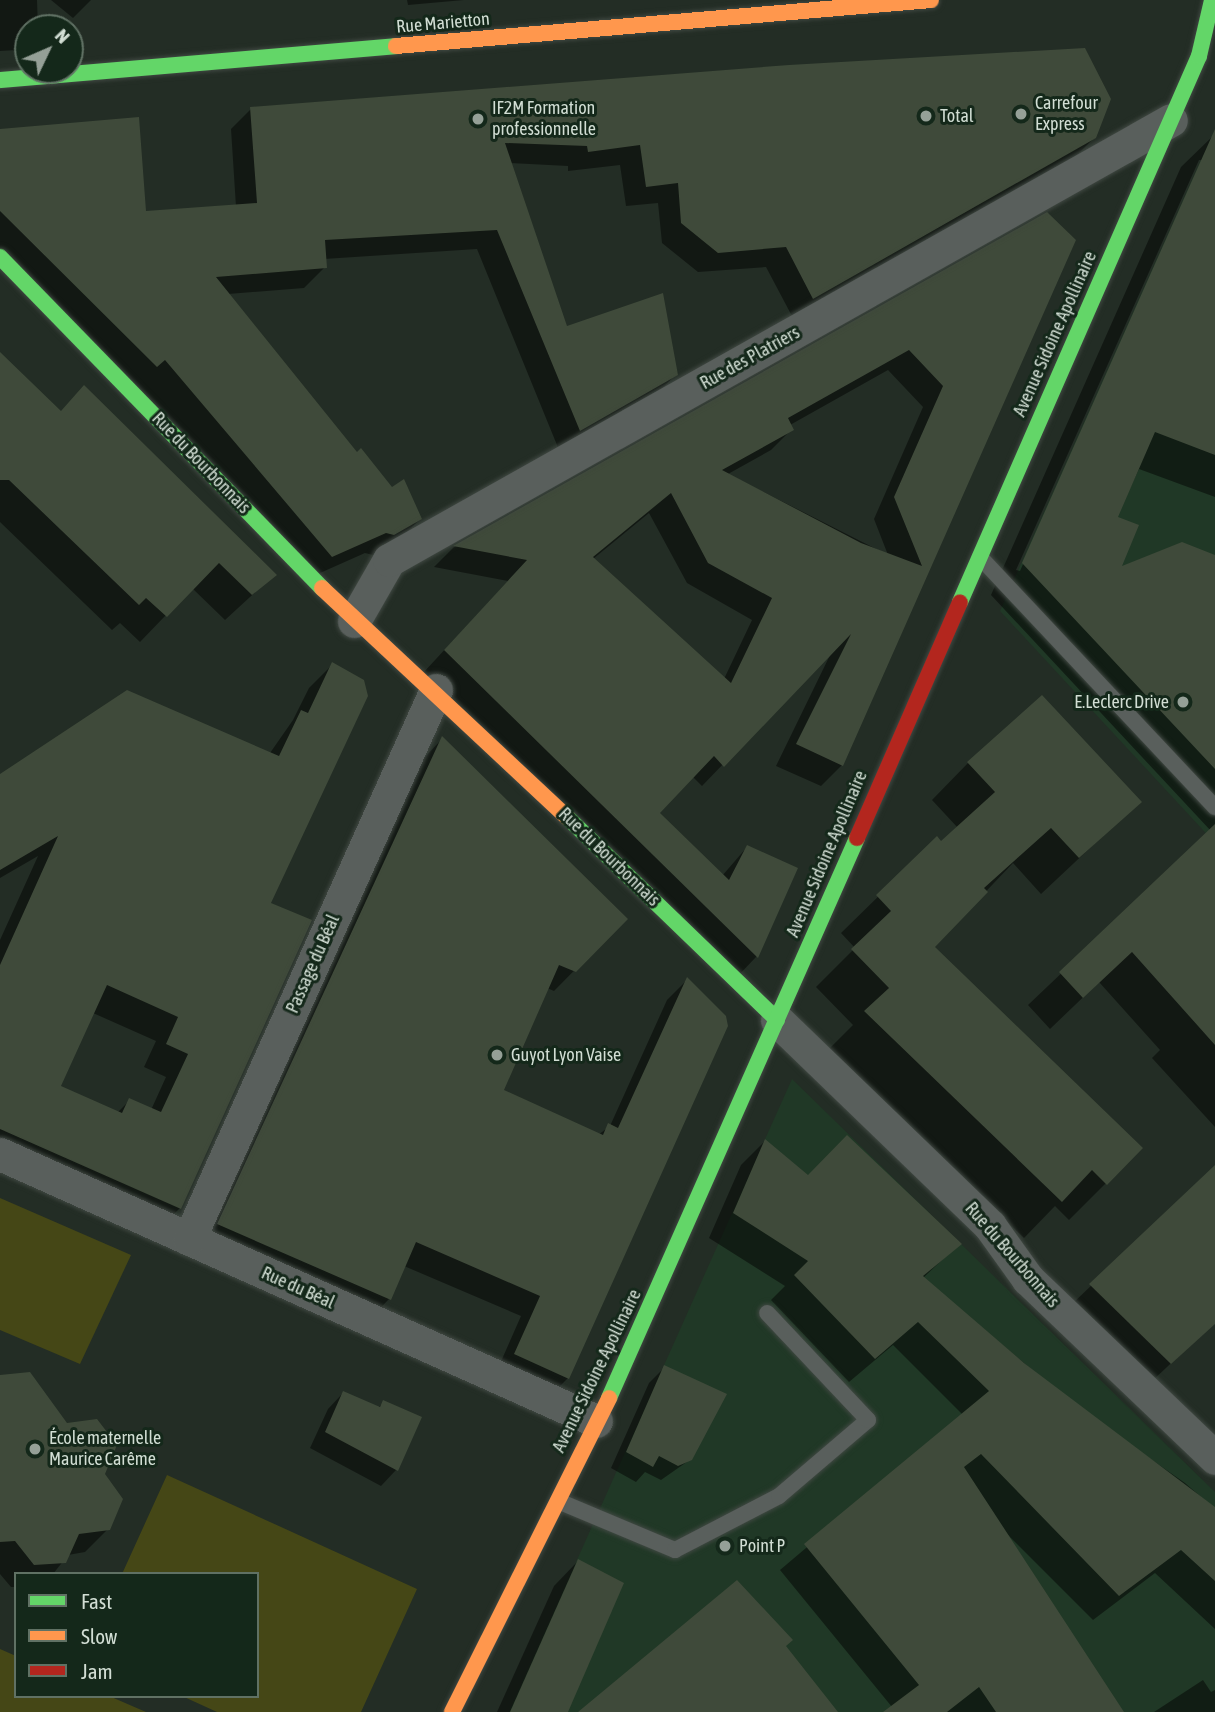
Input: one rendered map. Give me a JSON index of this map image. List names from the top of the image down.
{
  "streets": {
    "main road": ["Rue Marietton", "Avenue Sidoine Apollinaire", "Rue du Bourbonnais"],
    "street": ["Rue des Platriers", "Passage du Béal", "Rue du Béal"]
  },
  "crossings": [
    ["Avenue Sidoine Apollinaire", "Rue des Platriers"],
    ["Avenue Sidoine Apollinaire", "Rue du Bourbonnais"],
    ["Avenue Sidoine Apollinaire", "Rue du Béal"],
    ["Rue des Platriers", "Rue du Bourbonnais"],
    ["Rue du Bourbonnais", "Passage du Béal"],
    ["Passage du Béal", "Rue du Béal"]
  ],
  "places": [
    "Carrefour Express",
    "Total",
    "IF2M Formation professionnelle",
    "E.Leclerc Drive",
    "Guyot Lyon Vaise",
    "École maternelle Maurice Carême",
    "Point P"
  ],
  "legend": ["Fast", "Slow", "Jam"],
  "north": "top right"
}
